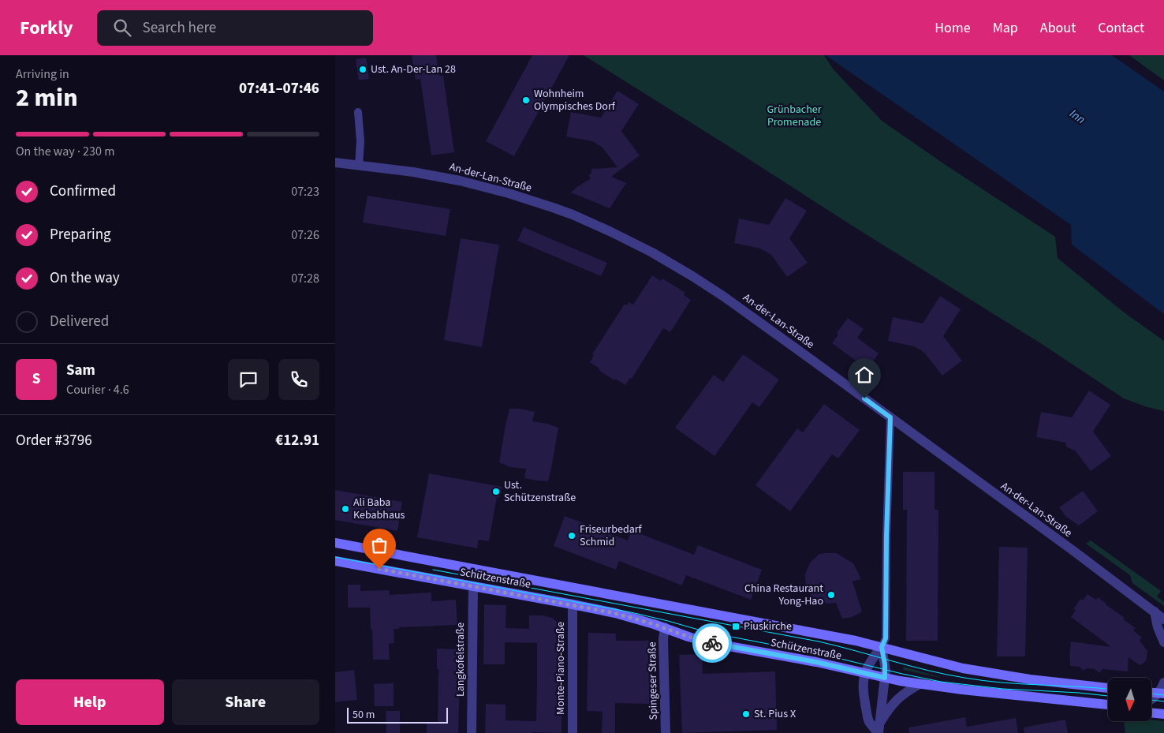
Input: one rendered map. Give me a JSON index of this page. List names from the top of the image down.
{
  "streets": {
    "street": [
      "An-der-Lan-Straße",
      "Schützenstraße",
      "Langkofelstraße",
      "Monte-Piano-Straße",
      "Spingeser Straße"
    ]
  },
  "crossings": [
    ["Schützenstraße", "Langkofelstraße"],
    ["Schützenstraße", "Monte-Piano-Straße"],
    ["Schützenstraße", "Spingeser Straße"]
  ],
  "water": ["Inn"],
  "parks": ["Grünbacher Promenade"],
  "places": {
    "other": [
      "Ust. An-Der-Lan 28",
      "Wohnheim Olympisches Dorf",
      "Ust. Schützenstraße",
      "Ali Baba Kebabhaus",
      "Friseurbedarf Schmid",
      "China Restaurant Yong-Hao",
      "St. Pius X"
    ],
    "transit": ["Piuskirche"]
  },
  "scale_bar": "50 m",
  "north": "bottom",
  "page": {
    "header": "Forkly",
    "search": "Search here",
    "nav": [
      "Home",
      "Map",
      "About",
      "Contact"
    ],
    "heading": ["2 min", "Arriving in", "07:41–07:46"],
    "panel": [
      "Sam",
      "Courier · 4.6",
      "Order #3796",
      "€12.91"
    ],
    "bar": "On the way · 230 m",
    "list": [
      ["Confirmed", "07:23"],
      ["Preparing", "07:26"],
      ["On the way", "07:28"],
      "Delivered"
    ],
    "round": "S",
    "buttons": ["Help", "Share"],
    "scale": "50 m"
  }
}
